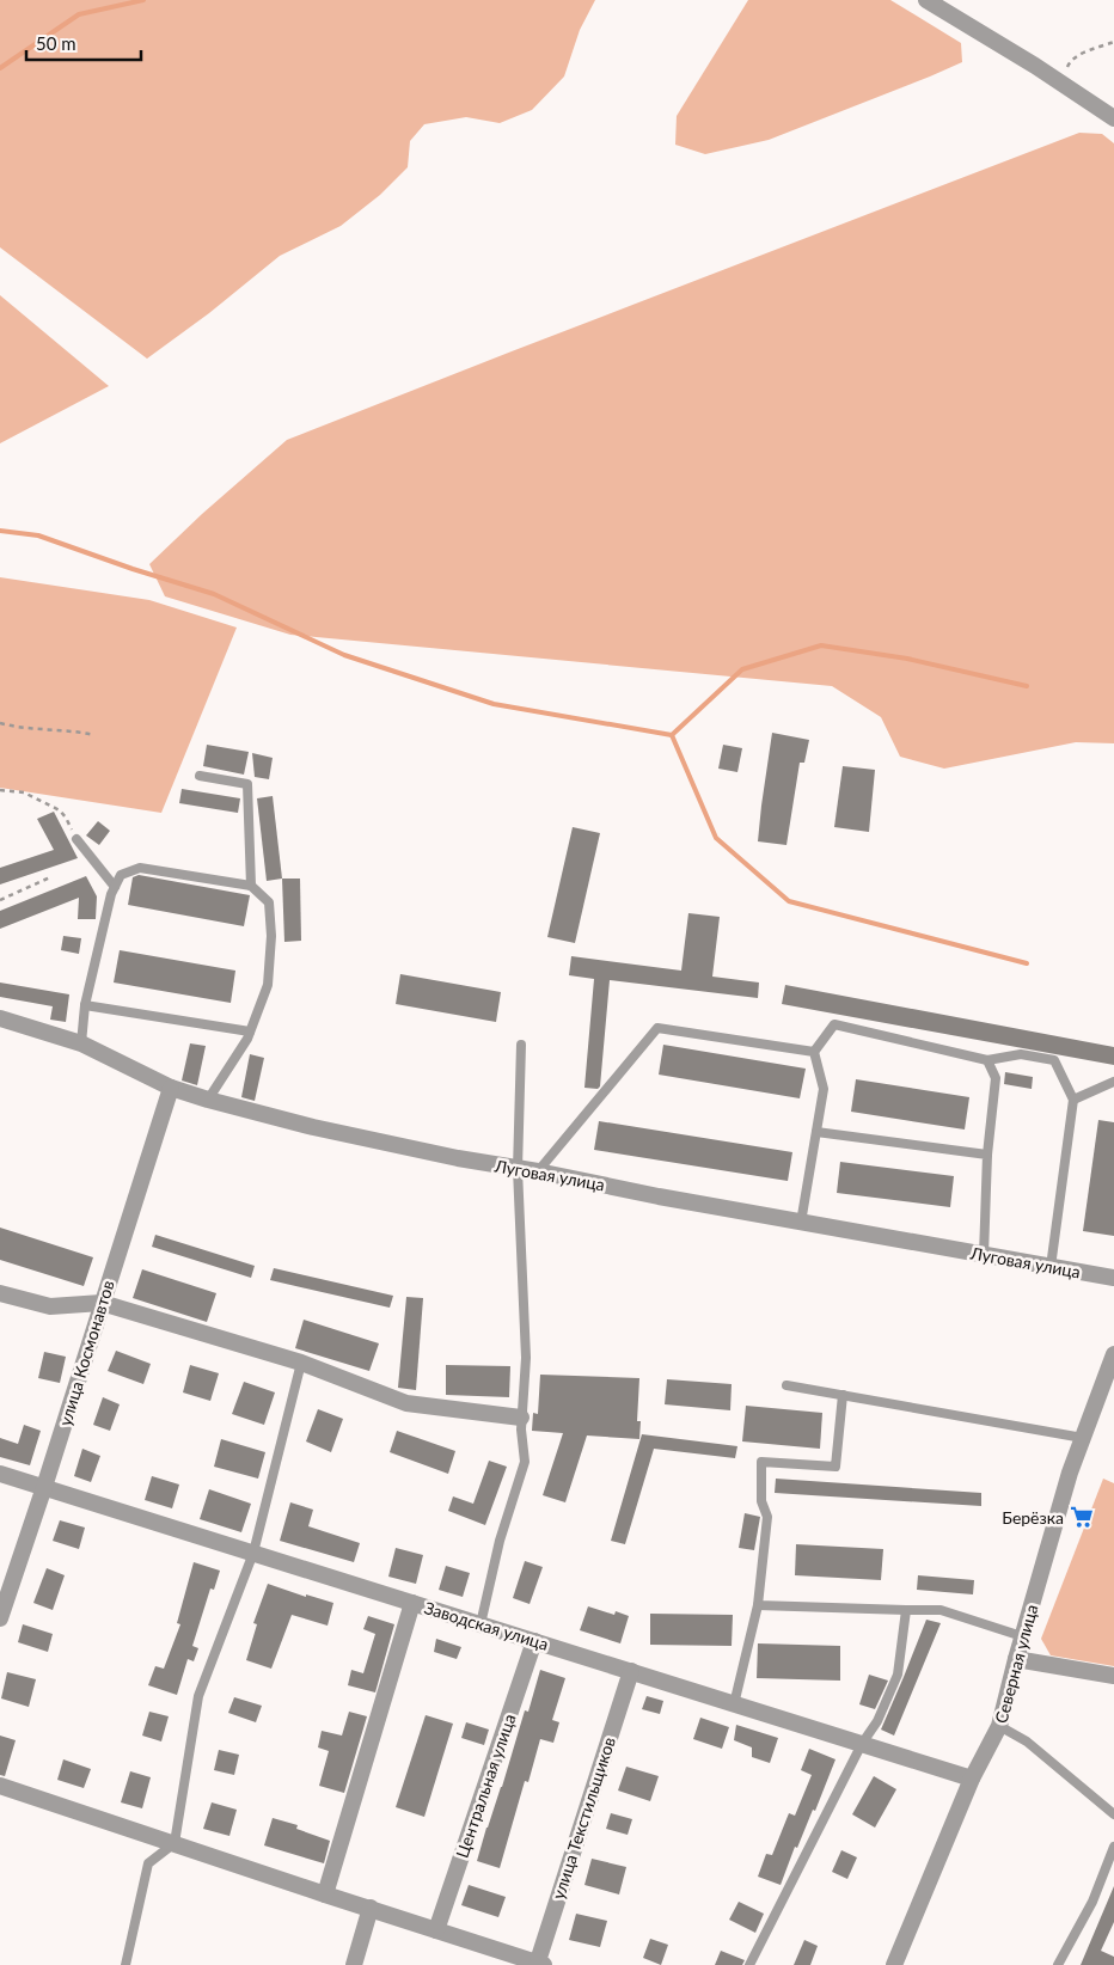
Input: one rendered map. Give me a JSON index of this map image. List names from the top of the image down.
{
  "streets": {
    "street": [
      "Луговая улица",
      "улица Космонавтов",
      "Заводская улица",
      "Северная улица",
      "Центральная улица",
      "улица Текстильщиков"
    ]
  },
  "crossings": [
    ["Луговая улица", "улица Космонавтов"],
    ["улица Космонавтов", "Заводская улица"],
    ["Заводская улица", "Северная улица"],
    ["Заводская улица", "Центральная улица"],
    ["Заводская улица", "улица Текстильщиков"]
  ],
  "places": {
    "supermarket": ["Берёзка"]
  },
  "scale_bar": "50 m"
}
